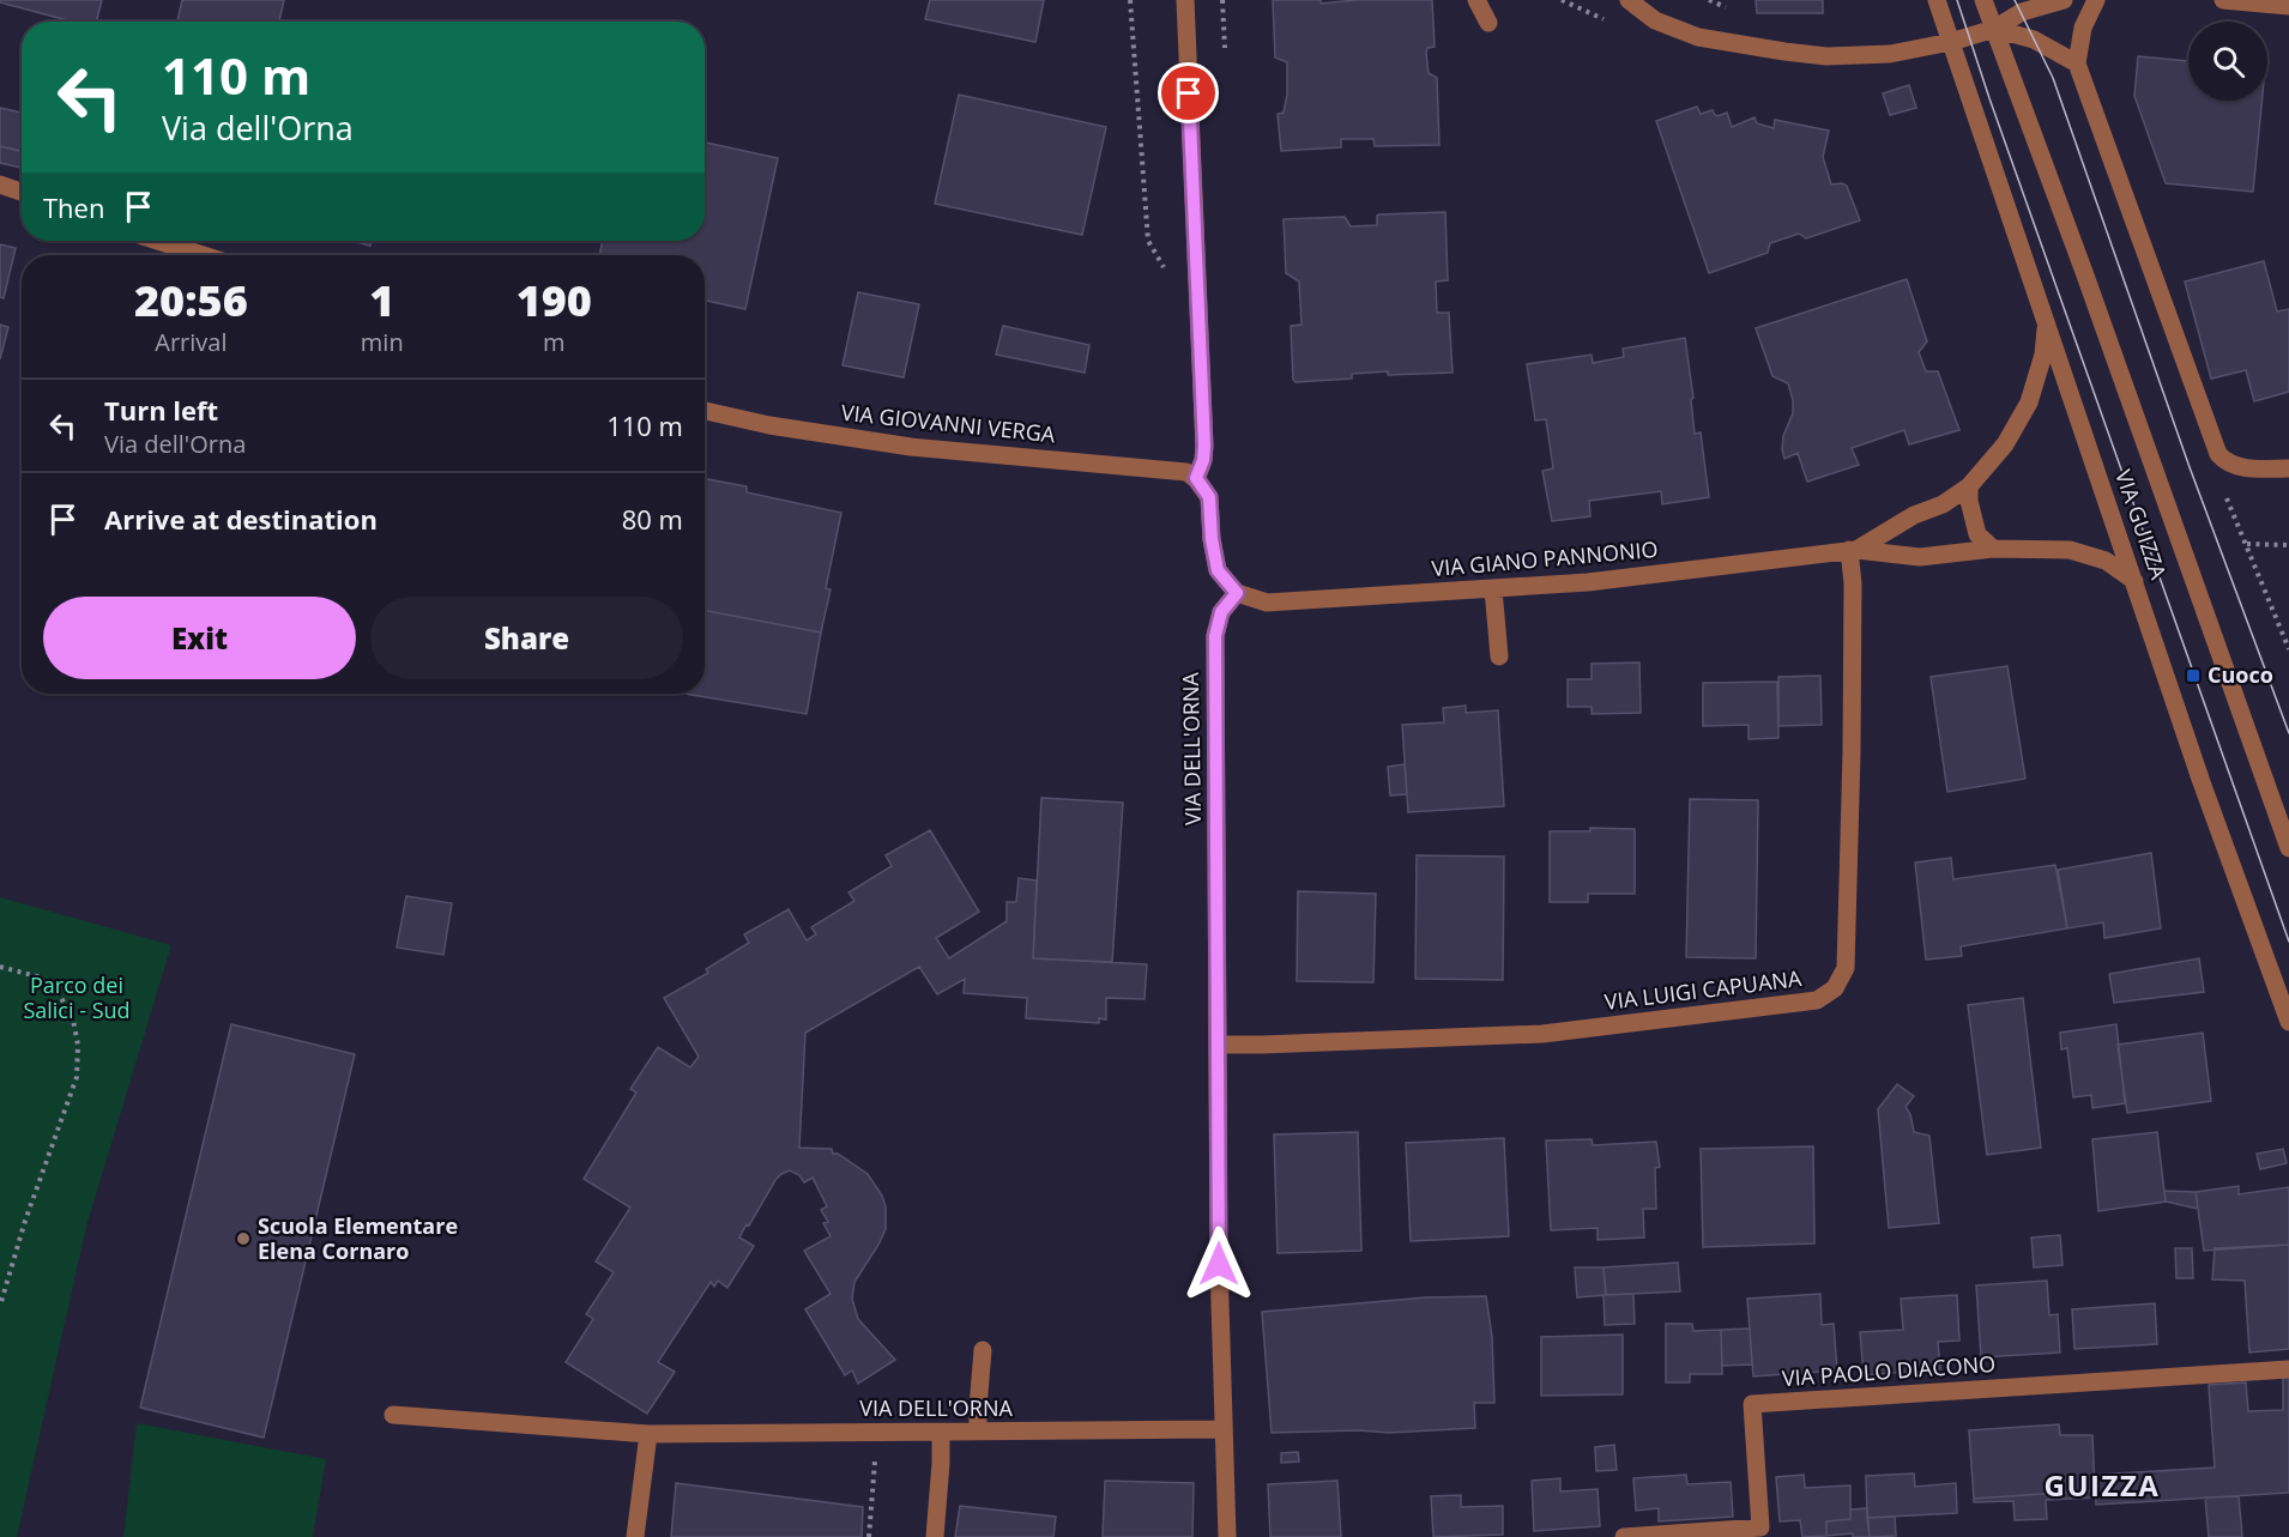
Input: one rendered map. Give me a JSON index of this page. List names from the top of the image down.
{
  "streets": {
    "street": [
      "VIA GIOVANNI VERGA",
      "VIA GUIZZA",
      "VIA GIANO PANNONIO",
      "VIA DELL'ORNA",
      "VIA LUIGI CAPUANA",
      "VIA PAOLO DIACONO"
    ]
  },
  "crossings": [
    ["VIA GUIZZA", "VIA GIANO PANNONIO"],
    ["VIA GIANO PANNONIO", "VIA DELL'ORNA"],
    ["VIA GIANO PANNONIO", "VIA LUIGI CAPUANA"],
    ["VIA DELL'ORNA", "VIA LUIGI CAPUANA"]
  ],
  "districts": ["GUIZZA"],
  "parks": ["Parco dei Salici - Sud"],
  "places": {
    "transit": ["Cuoco"],
    "other": ["Scuola Elementare Elena Cornaro"]
  },
  "page": {
    "turn": ["110 m", "Via dell'Orna"],
    "then": "Then",
    "eta": [
      "20:56",
      "Arrival",
      "1",
      "min",
      "190",
      "m"
    ],
    "list": [
      {
        "name": "Turn left",
        "note": "Via dell'Orna",
        "value": "110 m"
      },
      {
        "name": "Arrive at destination",
        "value": "80 m"
      }
    ],
    "buttons": ["Exit", "Share"]
  }
}
